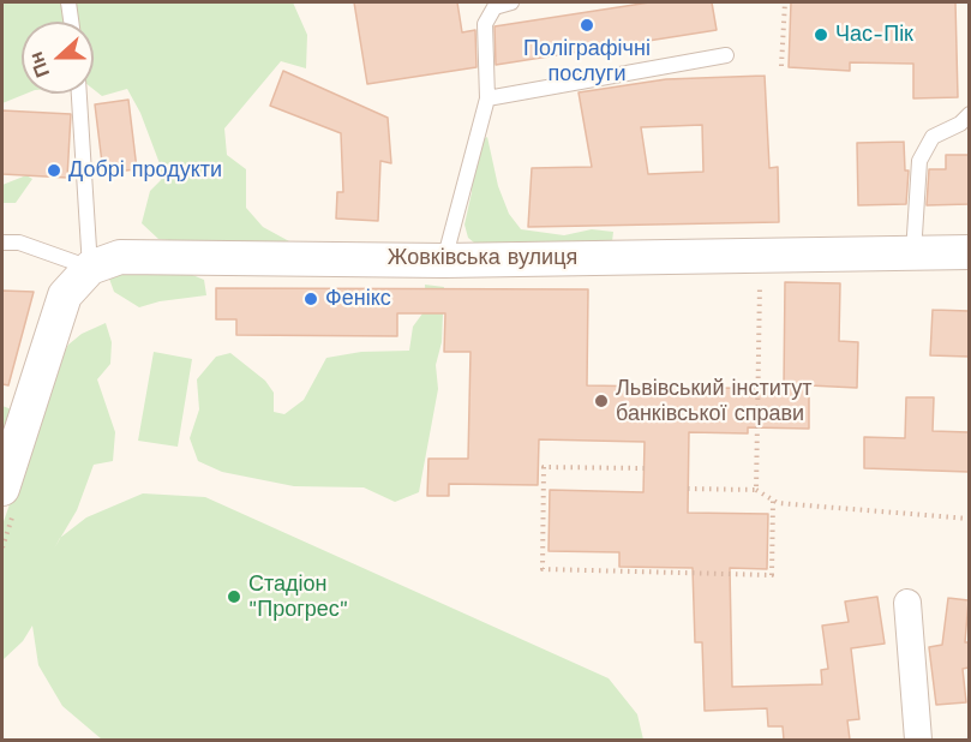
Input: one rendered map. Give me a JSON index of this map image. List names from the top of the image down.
{
  "streets": {
    "street": ["Жовківська вулиця"]
  },
  "places": [
    "Поліграфічні послуги",
    "Час-Пік",
    "Добрі продукти",
    "Фенікс",
    "Львівський інститут банківської справи",
    "Стадіон \"Прогрес\""
  ],
  "north": "left"
}
